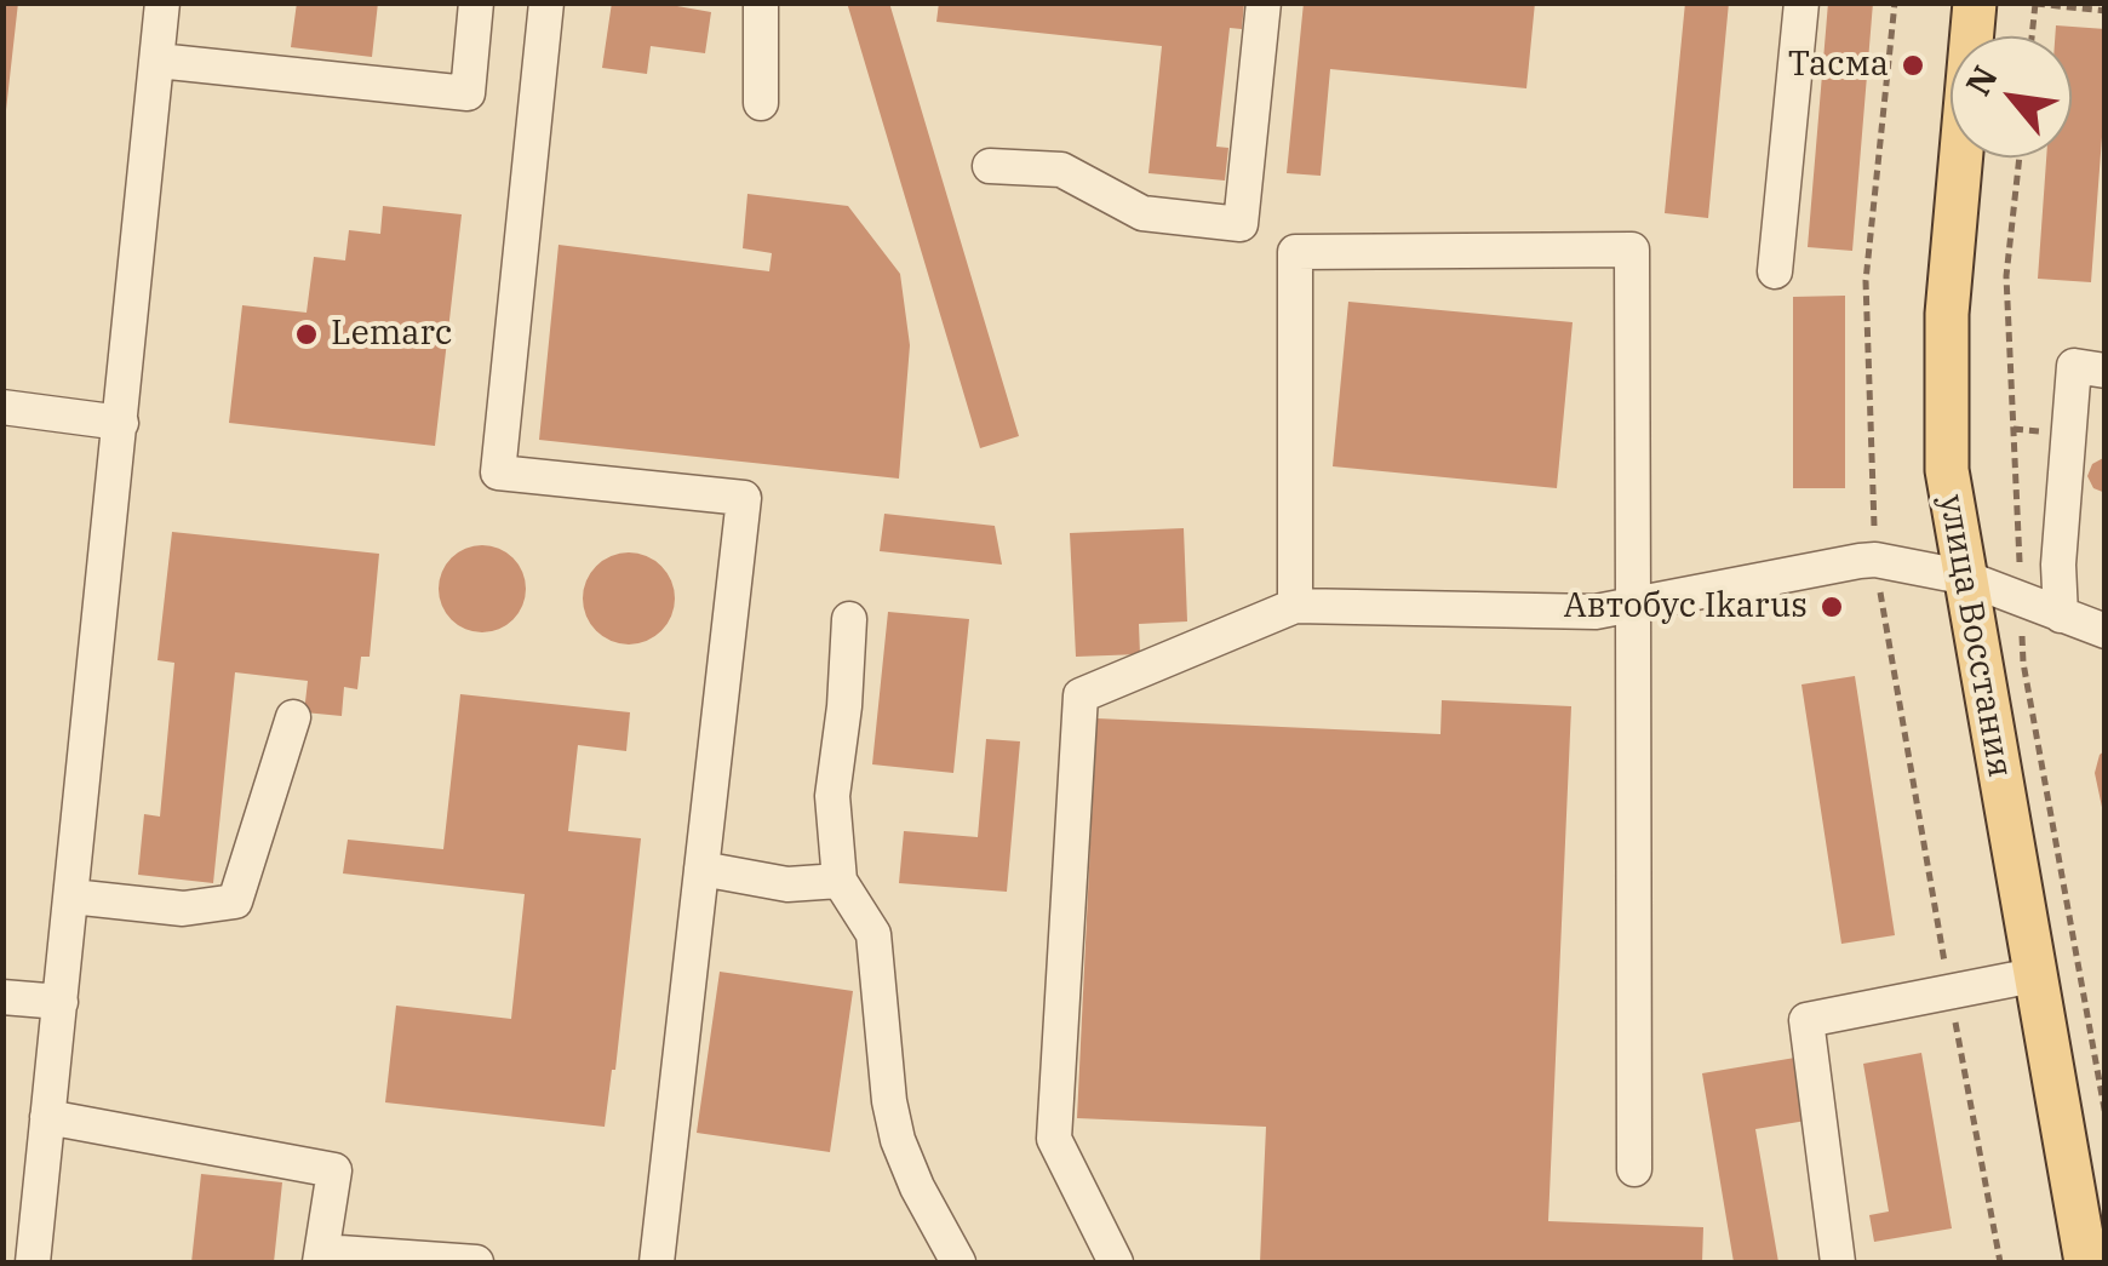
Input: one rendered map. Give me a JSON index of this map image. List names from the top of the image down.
{
  "streets": {
    "main road": ["улица Восстания"]
  },
  "places": ["Тасма", "Lemarc", "Автобус Ikarus"],
  "north": "top left"
}
